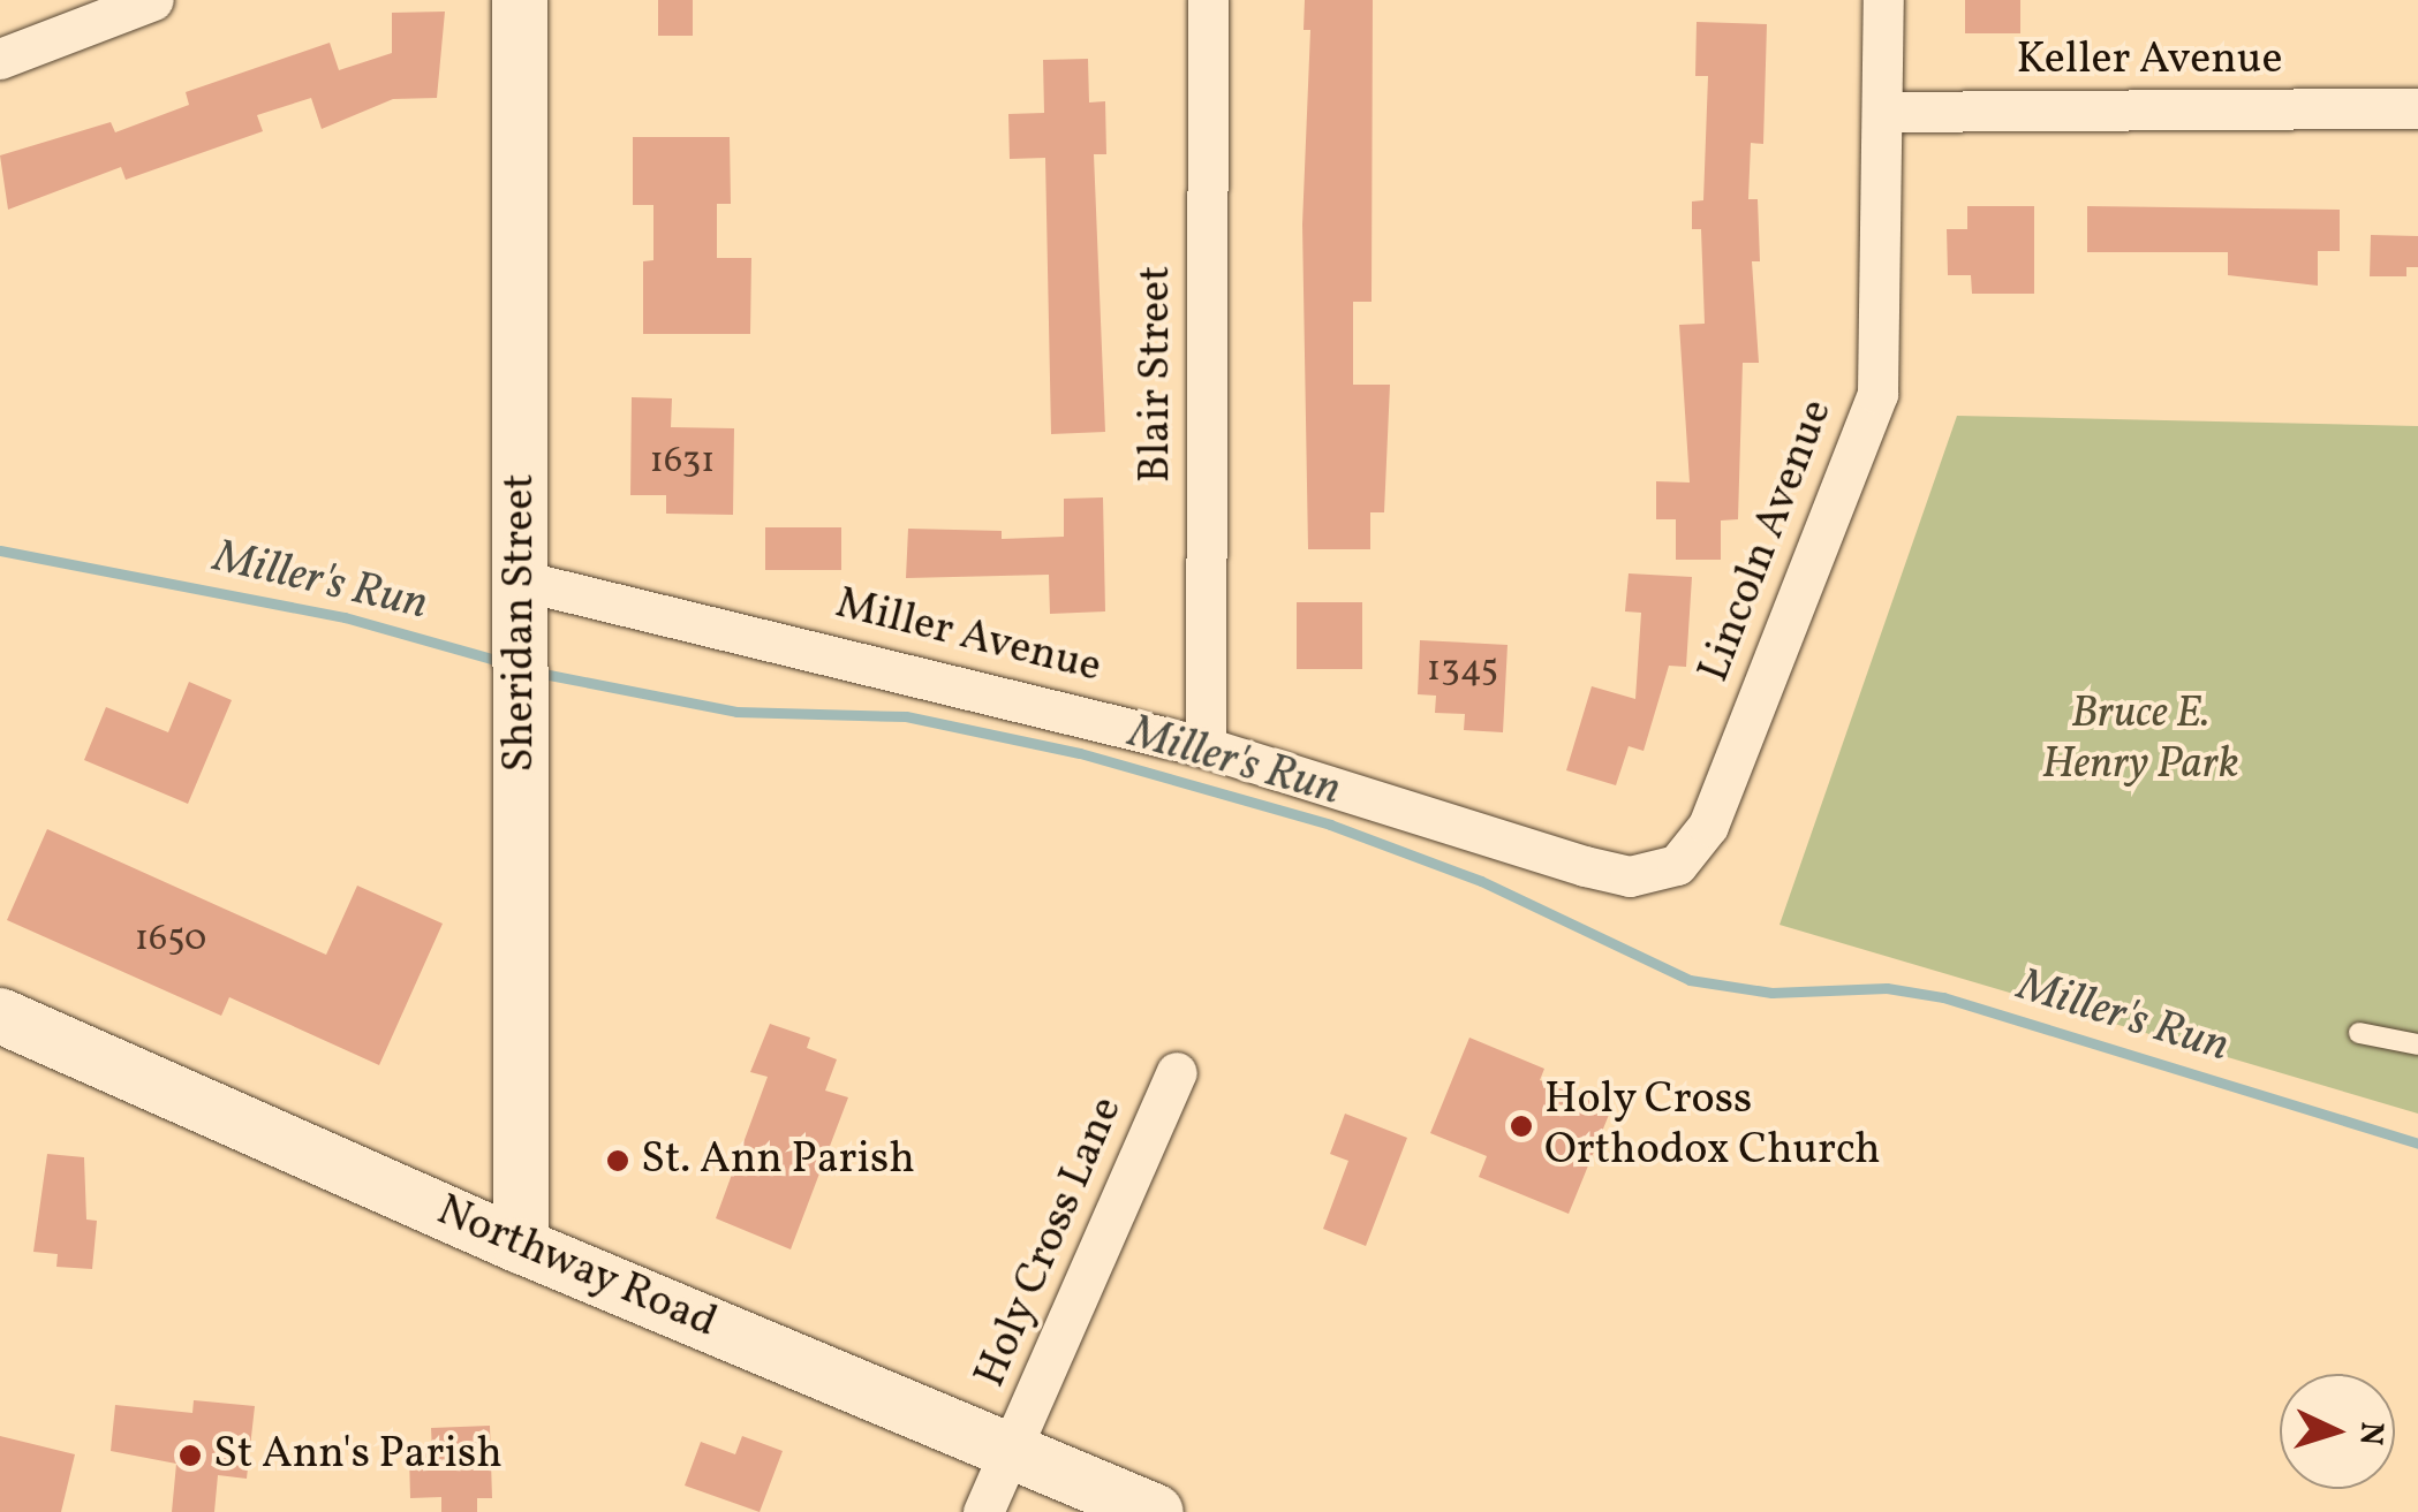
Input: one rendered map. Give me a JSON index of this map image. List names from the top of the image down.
{
  "streets": {
    "street": [
      "Keller Avenue",
      "Blair Street",
      "Lincoln Avenue",
      "Sheridan Street",
      "Miller Avenue",
      "Holy Cross Lane",
      "Northway Road"
    ]
  },
  "crossings": [
    ["Keller Avenue", "Lincoln Avenue"],
    ["Blair Street", "Miller Avenue"],
    ["Lincoln Avenue", "Miller Avenue"],
    ["Sheridan Street", "Miller Avenue"],
    ["Sheridan Street", "Northway Road"],
    ["Holy Cross Lane", "Northway Road"]
  ],
  "water": ["Miller's Run"],
  "parks": ["Bruce E. Henry Park"],
  "places": ["Holy Cross Orthodox Church", "St. Ann Parish", "St Ann's Parish"],
  "house_numbers": ["1631", "1345", "1650"],
  "north": "right"
}
